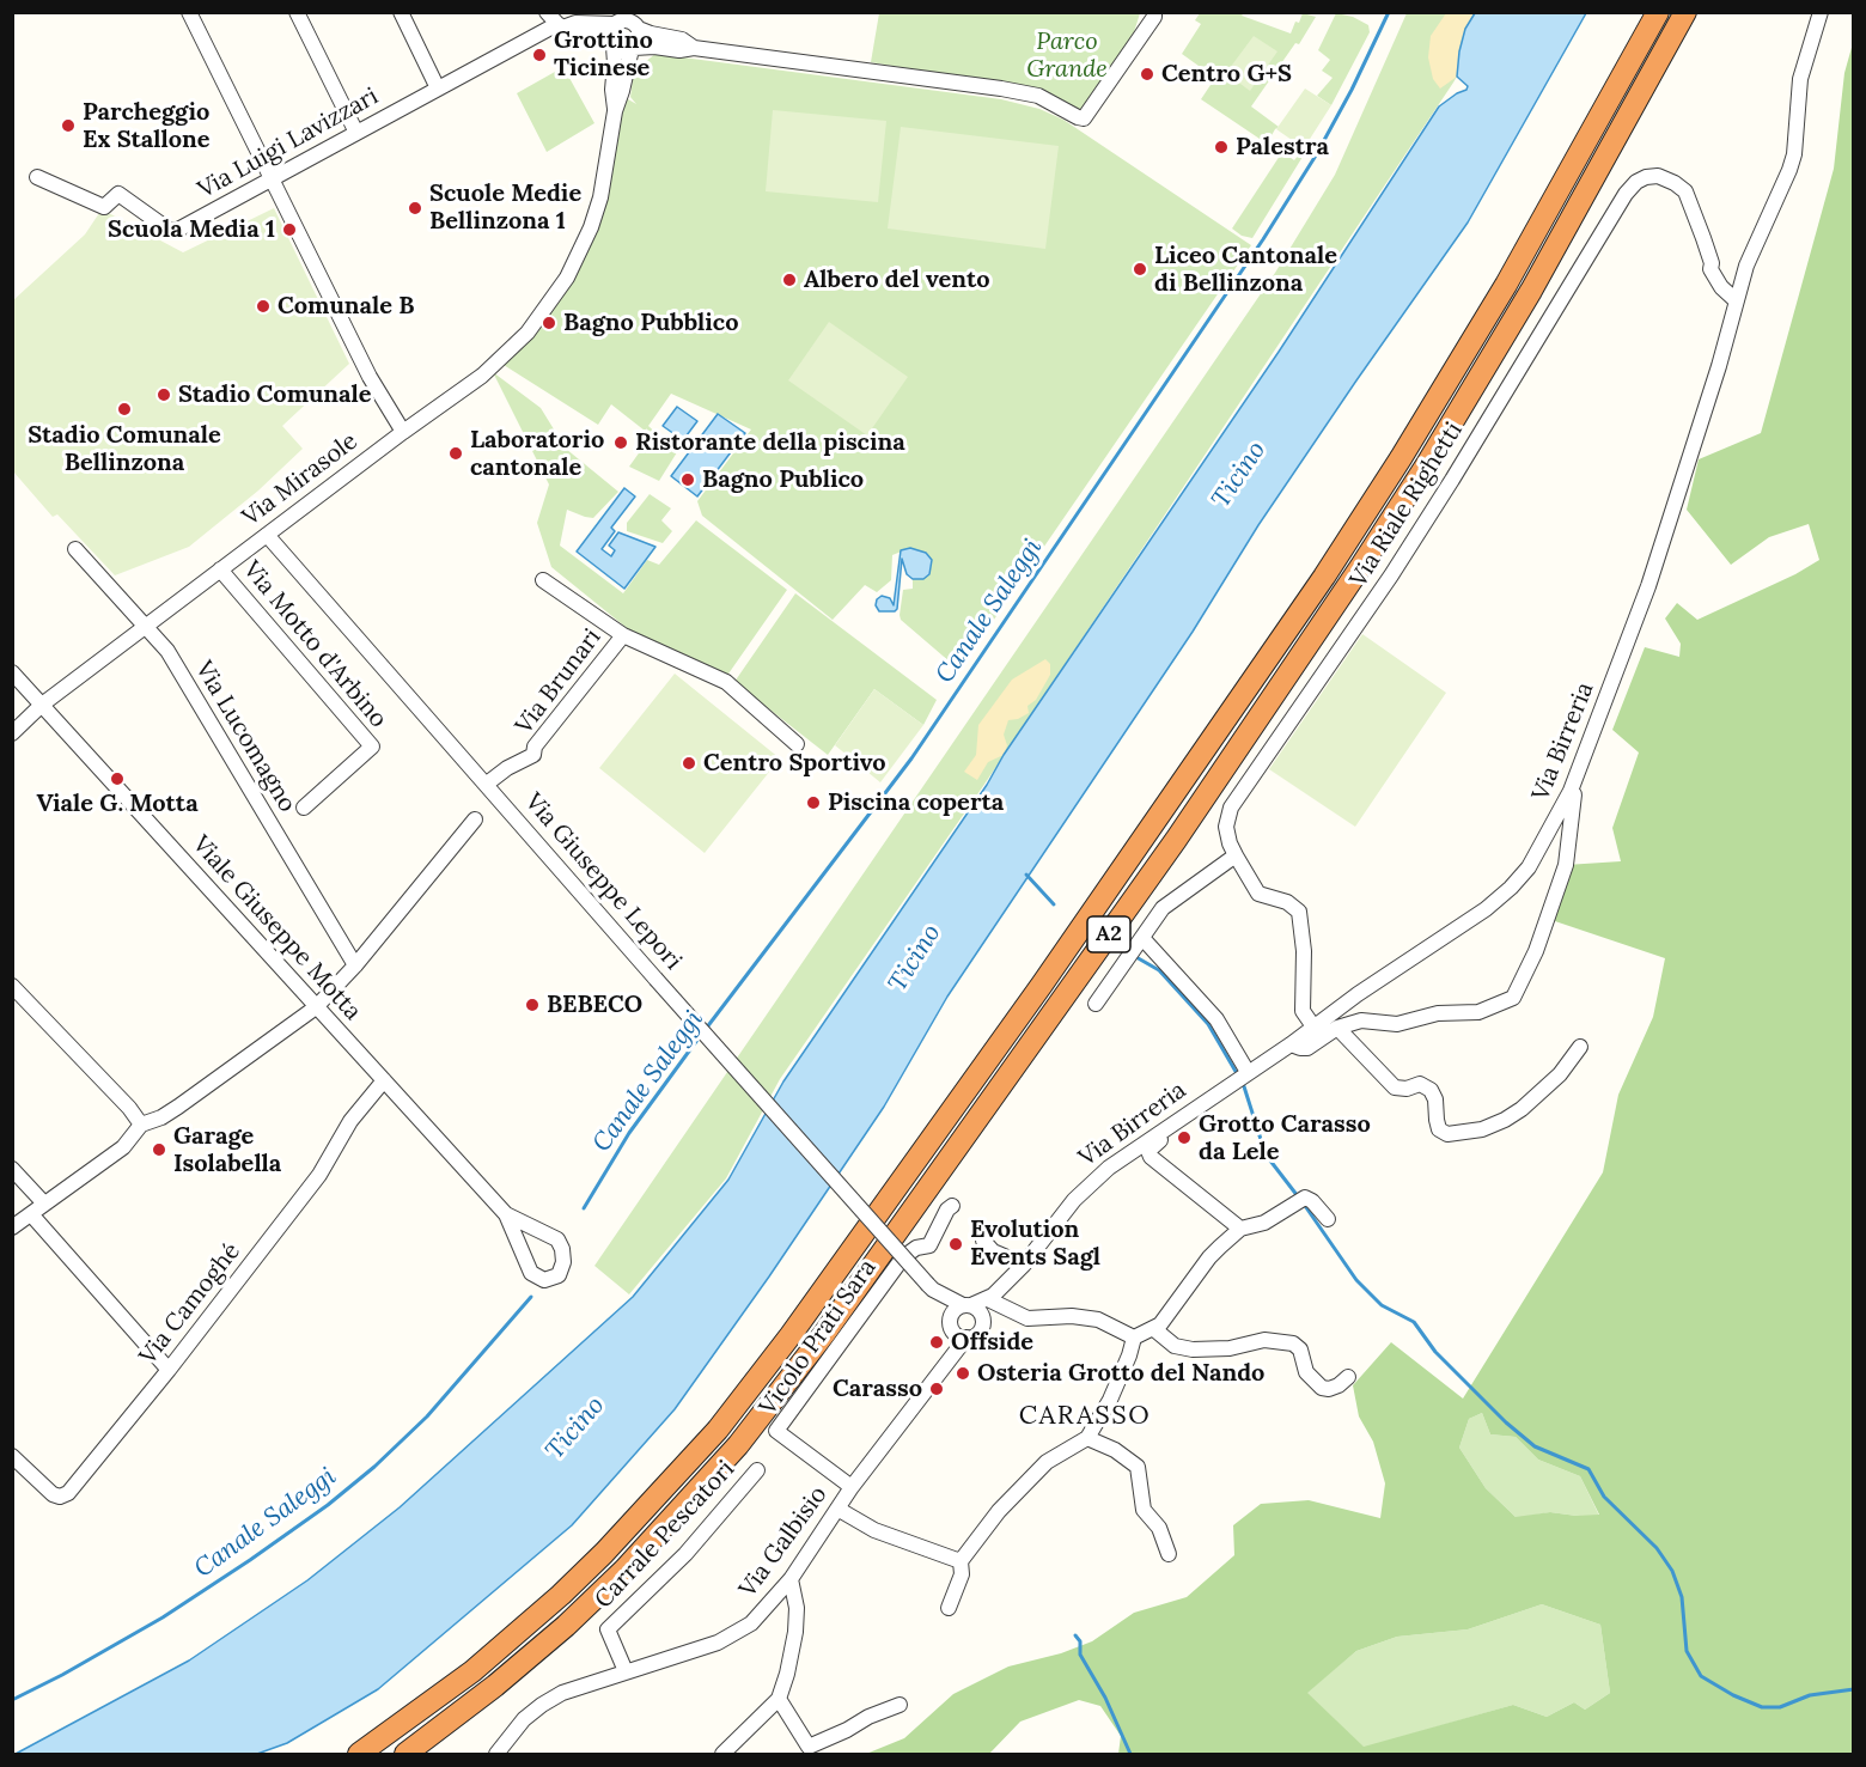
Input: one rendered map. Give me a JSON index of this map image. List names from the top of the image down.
{
  "streets": {
    "highway": ["A2"],
    "street": [
      "Via Luigi Lavizzari",
      "Via Mirasole",
      "Via Riale Righetti",
      "Via Motto d'Arbino",
      "Via Brunari",
      "Via Lucomagno",
      "Via Birreria",
      "Via Giuseppe Lepori",
      "Viale Giuseppe Motta",
      "Via Camoghé",
      "Vicolo Prati Sara",
      "Carrale Pescatori",
      "Via Galbisio"
    ]
  },
  "crossings": [
    ["Via Luigi Lavizzari", "Via Mirasole"],
    ["Via Mirasole", "Via Motto d'Arbino"],
    ["Via Mirasole", "Via Lucomagno"],
    ["Via Mirasole", "Via Giuseppe Lepori"],
    ["Via Mirasole", "Viale Giuseppe Motta"],
    ["Via Riale Righetti", "Via Birreria"],
    ["Via Brunari", "Via Giuseppe Lepori"],
    ["Via Birreria", "Via Giuseppe Lepori"],
    ["Via Birreria", "Via Galbisio"],
    ["Via Giuseppe Lepori", "Via Galbisio"],
    ["Viale Giuseppe Motta", "Via Camoghé"],
    ["Vicolo Prati Sara", "Via Galbisio"],
    ["Carrale Pescatori", "Via Galbisio"]
  ],
  "districts": ["CARASSO"],
  "water": ["Ticino", "Canale Saleggi"],
  "parks": ["Parco Grande"],
  "places": [
    "Grottino Ticinese",
    "Centro G+S",
    "Parcheggio Ex Stallone",
    "Palestra",
    "Scuole Medie Bellinzona 1",
    "Scuola Media 1",
    "Liceo Cantonale di Bellinzona",
    "Albero del vento",
    "Comunale B",
    "Bagno Pubblico",
    "Stadio Comunale",
    "Stadio Comunale Bellinzona",
    "Ristorante della piscina",
    "Laboratorio cantonale",
    "Bagno Publico",
    "Centro Sportivo",
    "Viale G. Motta",
    "Piscina coperta",
    "BEBECO",
    "Grotto Carasso da Lele",
    "Garage Isolabella",
    "Evolution Events Sagl",
    "Offside",
    "Osteria Grotto del Nando",
    "Carasso"
  ]
}
